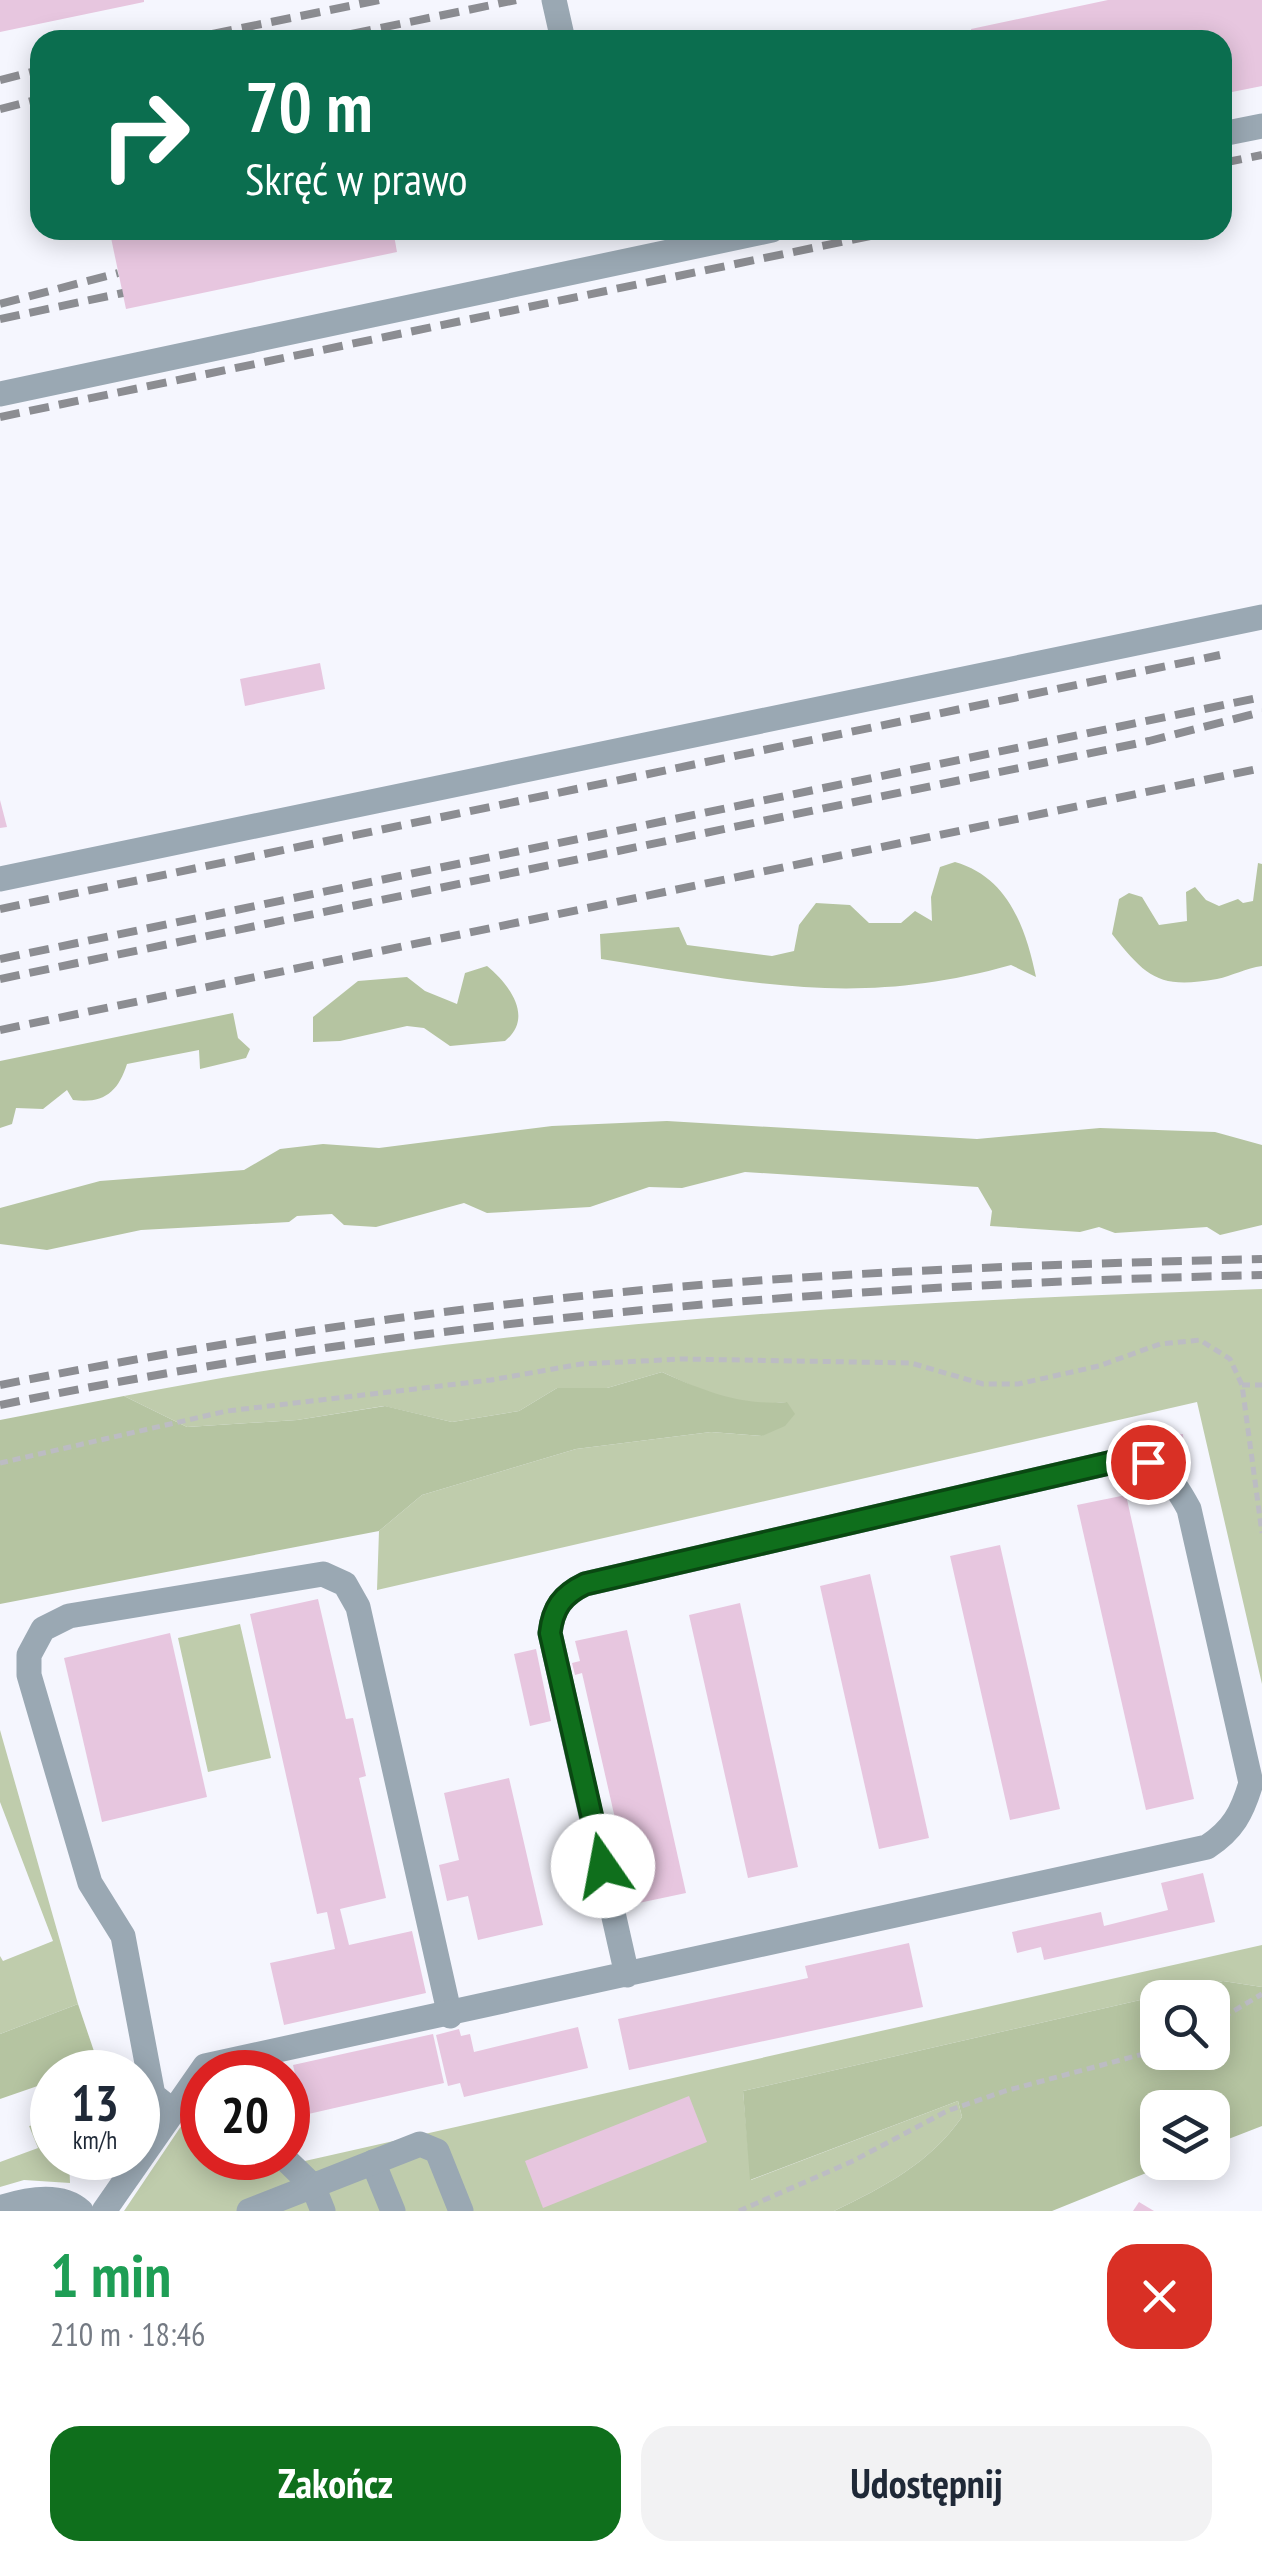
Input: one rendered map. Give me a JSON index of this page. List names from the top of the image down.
{
  "page": {
    "turn": ["70 m", "Skręć w prawo"],
    "speed": "13 km/h",
    "limit": "20",
    "heading": ["1 min", "210 m · 18:46"],
    "buttons": ["Zakończ", "Udostępnij"]
  }
}
